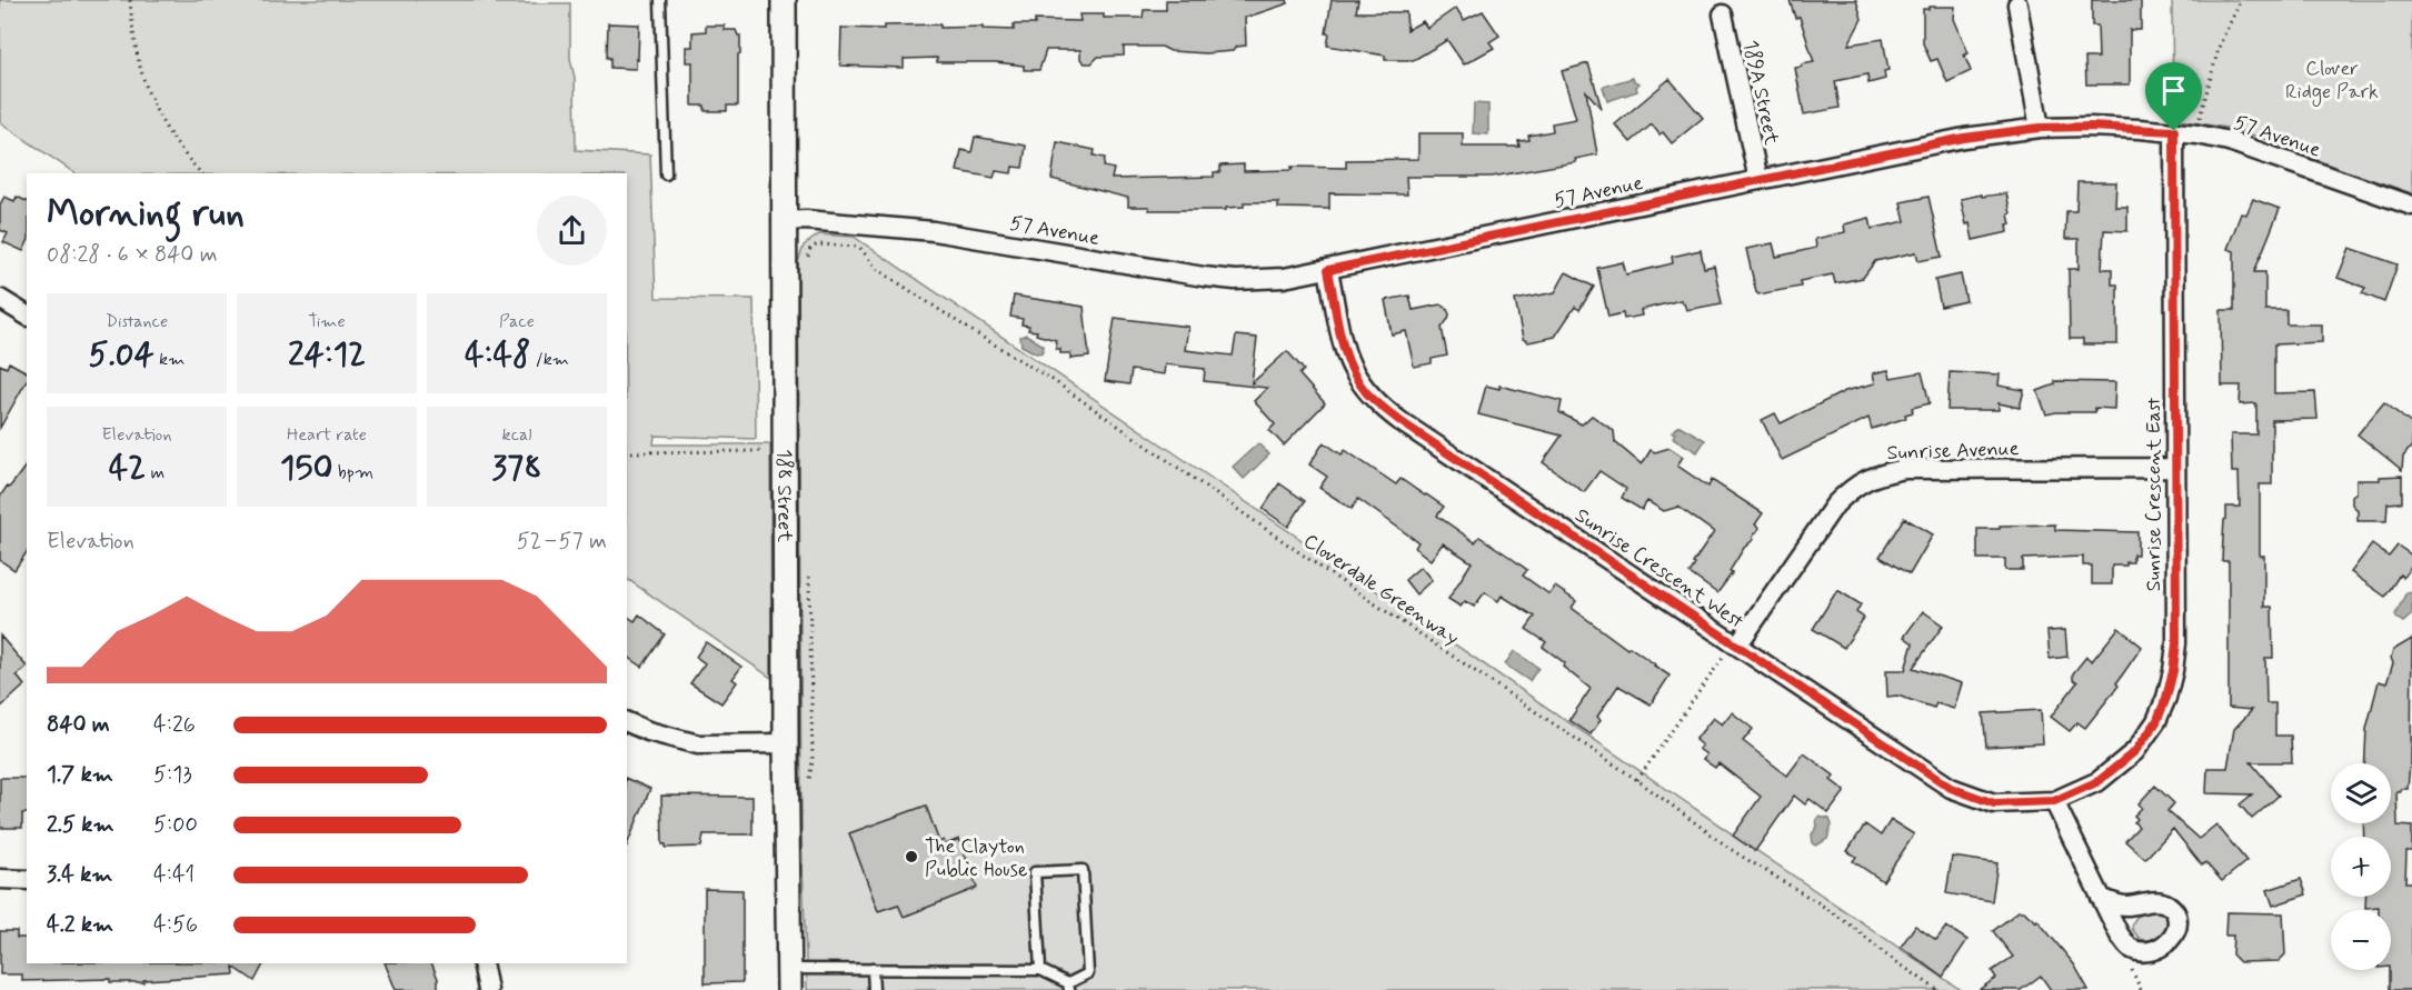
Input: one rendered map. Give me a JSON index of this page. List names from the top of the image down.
{
  "streets": {
    "street": [
      "189A Street",
      "57 Avenue",
      "Sunrise Avenue",
      "Sunrise Crescent East",
      "188 Street",
      "Sunrise Crescent West"
    ],
    "path": ["Cloverdale Greenway"]
  },
  "crossings": [
    ["189A Street", "57 Avenue"],
    ["57 Avenue", "Sunrise Crescent East"],
    ["57 Avenue", "188 Street"],
    ["57 Avenue", "Sunrise Crescent West"],
    ["Sunrise Avenue", "Sunrise Crescent East"],
    ["Sunrise Avenue", "Sunrise Crescent West"],
    ["Sunrise Crescent East", "Sunrise Crescent West"]
  ],
  "parks": ["Clover Ridge Park"],
  "places": ["The Clayton Public House"],
  "page": {
    "heading": ["Morning run", "08:28 · 6 × 840 m"],
    "stats": [
      ["Distance", "5.04 km"],
      ["Time", "24:12"],
      ["Pace", "4:48 /km"],
      ["Elevation", "42 m"],
      ["Heart rate", "150 bpm"],
      ["kcal", "378"]
    ],
    "chart": ["Elevation", "52–57 m"],
    "list": [
      {
        "name": "840 m",
        "note": "4:26"
      },
      {
        "name": "1.7 km",
        "note": "5:13"
      },
      {
        "name": "2.5 km",
        "note": "5:00"
      },
      {
        "name": "3.4 km",
        "note": "4:41"
      },
      {
        "name": "4.2 km",
        "note": "4:56"
      }
    ],
    "map_buttons": ["+", "−"]
  }
}
